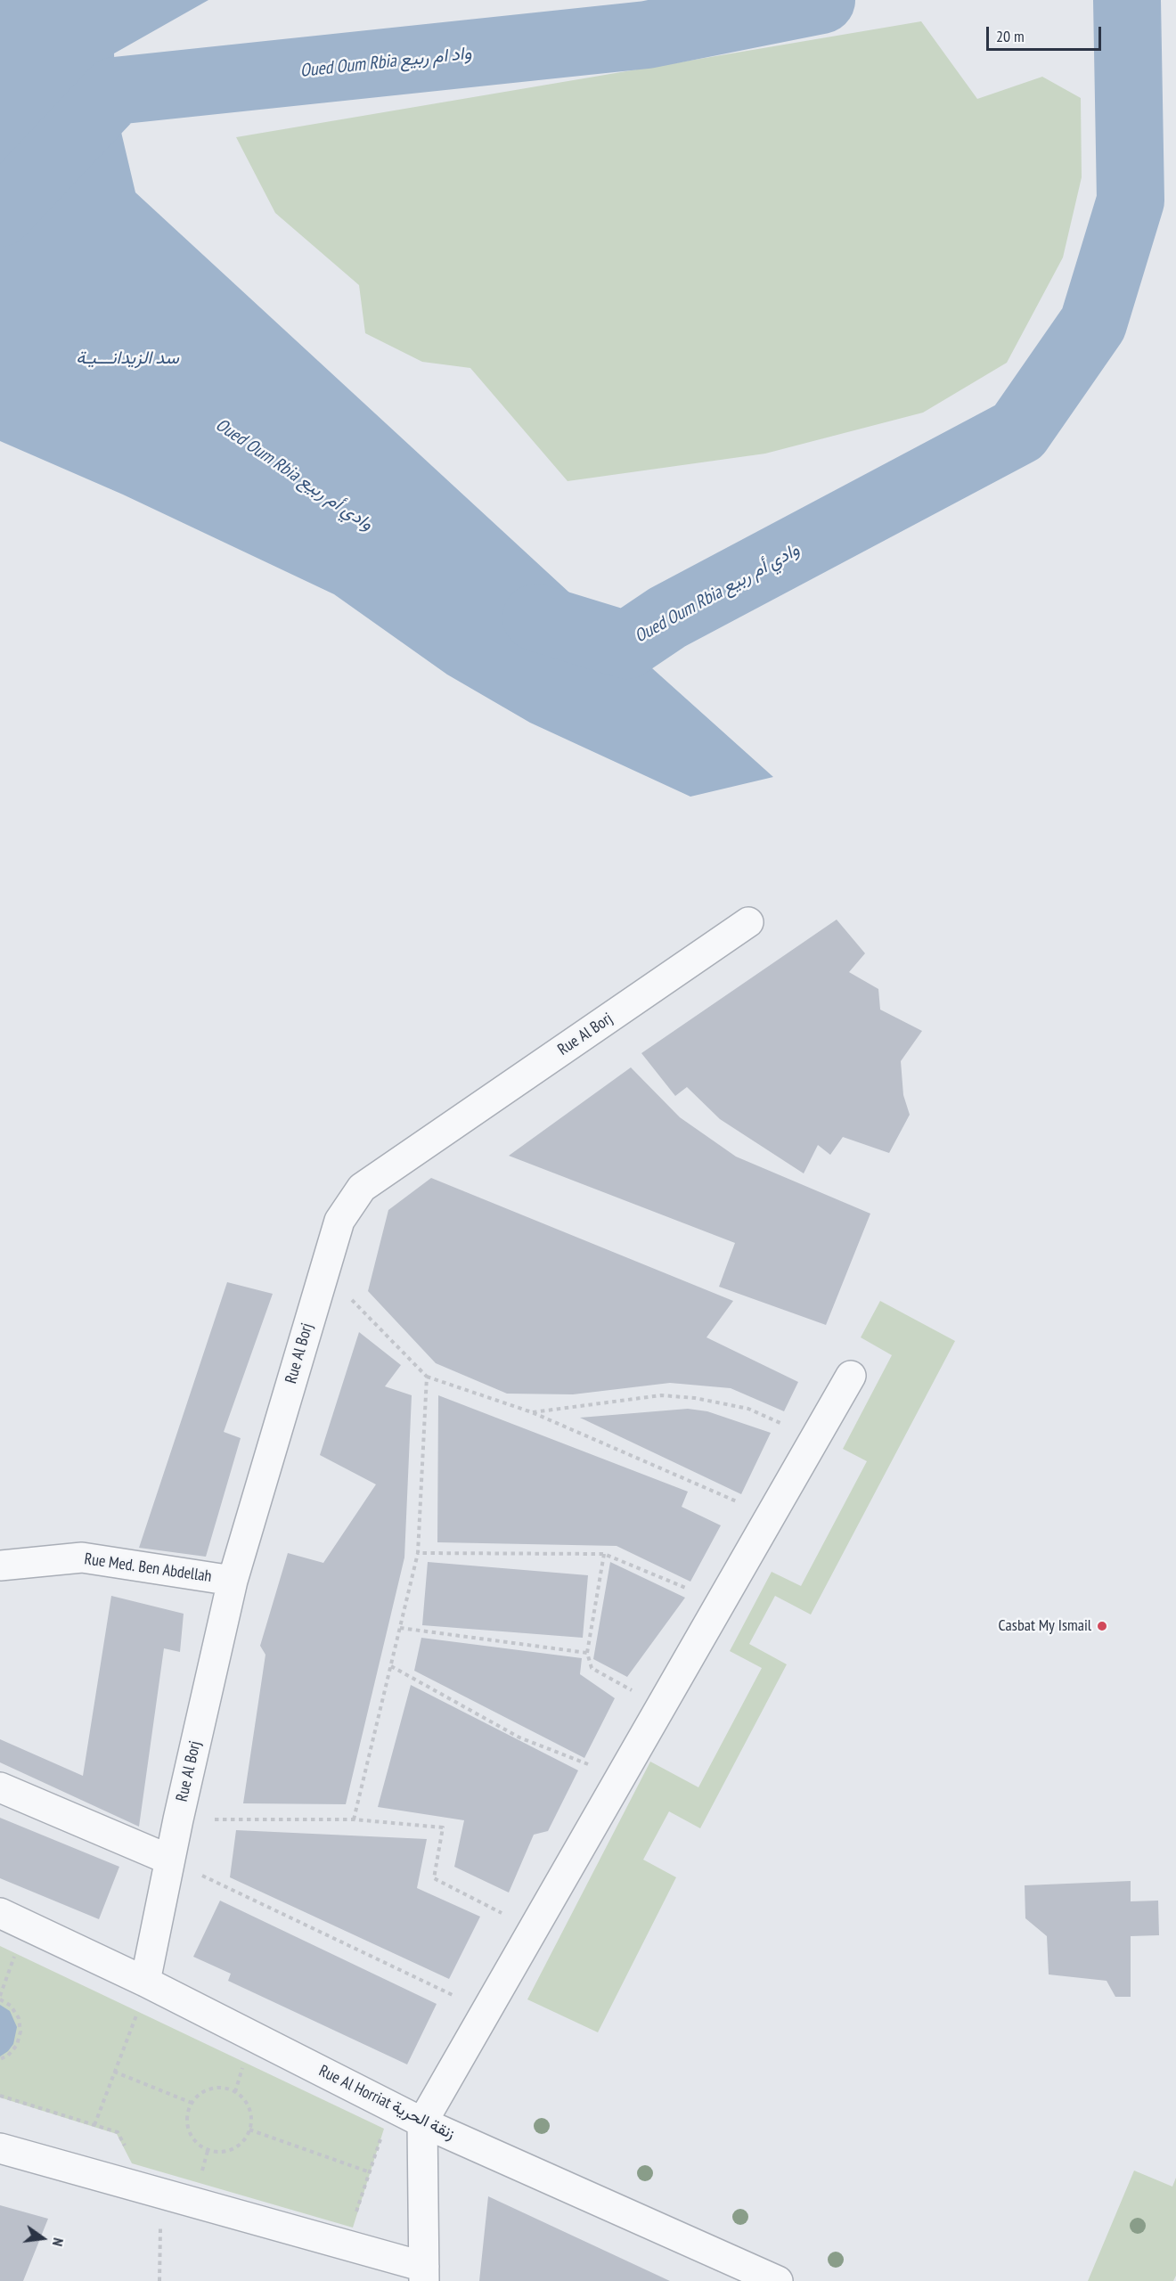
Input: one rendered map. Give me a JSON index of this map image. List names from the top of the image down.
{
  "streets": {
    "street": ["Rue Al Borj", "Rue Med. Ben Abdellah", "Rue Al Horriat زنقة الحرية"]
  },
  "crossings": [
    ["Rue Al Borj", "Rue Med. Ben Abdellah"],
    ["Rue Al Borj", "Rue Al Horriat زنقة الحرية"]
  ],
  "water": ["Oued Oum Rbia واد ام ربيع", "سد الزيدانـــيـة", "Oued Oum Rbia وادي أم ربيع"],
  "places": ["Casbat My Ismail"],
  "scale_bar": "20 m",
  "north": "right"
}
